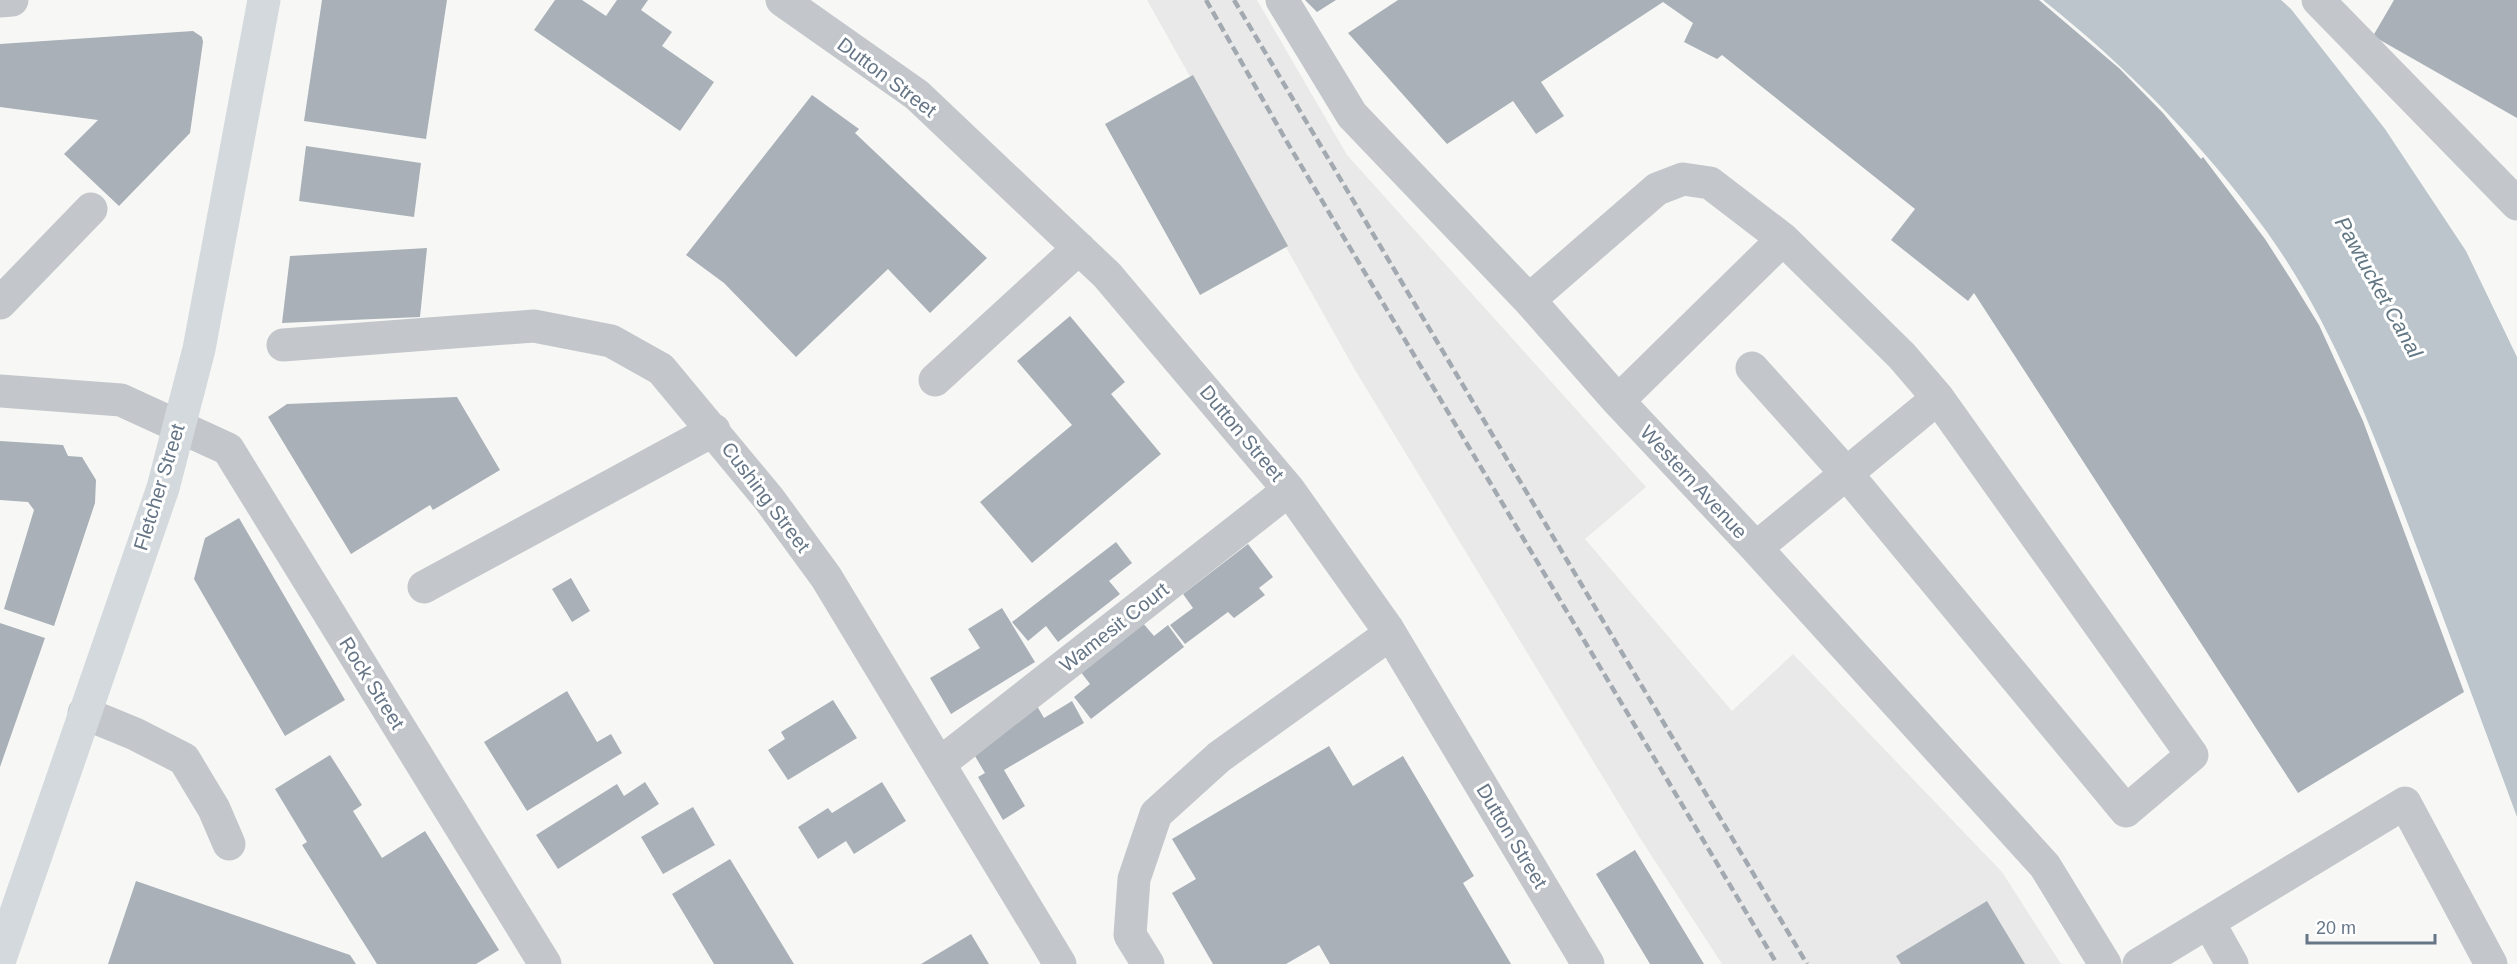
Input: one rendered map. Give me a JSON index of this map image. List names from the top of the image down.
{
  "streets": {
    "main road": ["Fletcher Street"],
    "street": [
      "Dutton Street",
      "Western Avenue",
      "Cushing Street",
      "Wamesit Court",
      "Rock Street"
    ]
  },
  "crossings": [
    ["Dutton Street", "Wamesit Court"],
    ["Fletcher Street", "Rock Street"],
    ["Cushing Street", "Wamesit Court"]
  ],
  "water": ["Pawtucket Canal"],
  "scale_bar": "20 m"
}
